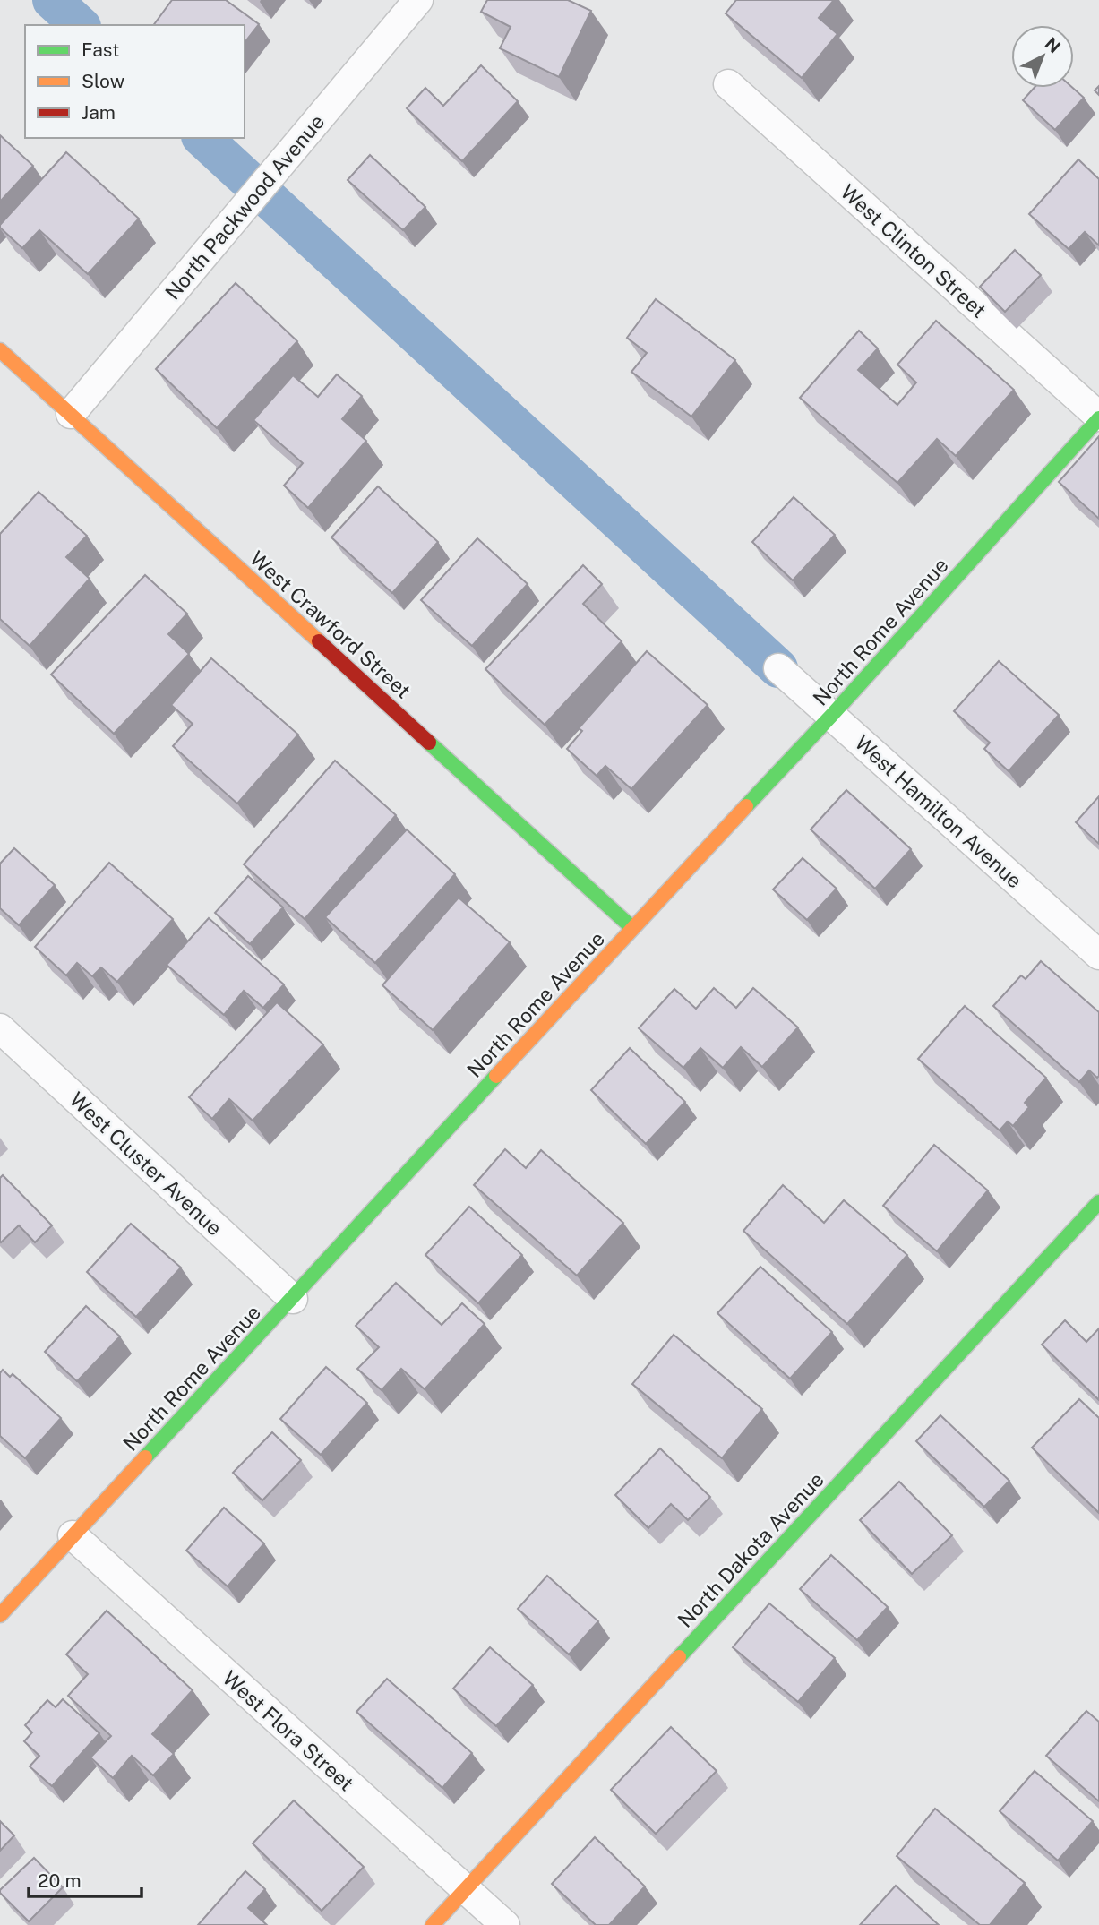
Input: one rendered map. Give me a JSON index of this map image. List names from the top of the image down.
{
  "streets": {
    "street": [
      "North Packwood Avenue",
      "West Clinton Street",
      "West Crawford Street",
      "North Rome Avenue",
      "West Hamilton Avenue",
      "West Cluster Avenue",
      "North Dakota Avenue",
      "West Flora Street"
    ]
  },
  "crossings": [
    ["North Packwood Avenue", "West Crawford Street"],
    ["West Clinton Street", "North Rome Avenue"],
    ["West Crawford Street", "North Rome Avenue"],
    ["North Rome Avenue", "West Hamilton Avenue"],
    ["North Rome Avenue", "West Cluster Avenue"],
    ["North Rome Avenue", "West Flora Street"],
    ["North Dakota Avenue", "West Flora Street"]
  ],
  "legend": ["Fast", "Slow", "Jam"],
  "scale_bar": "20 m",
  "north": "top right"
}
